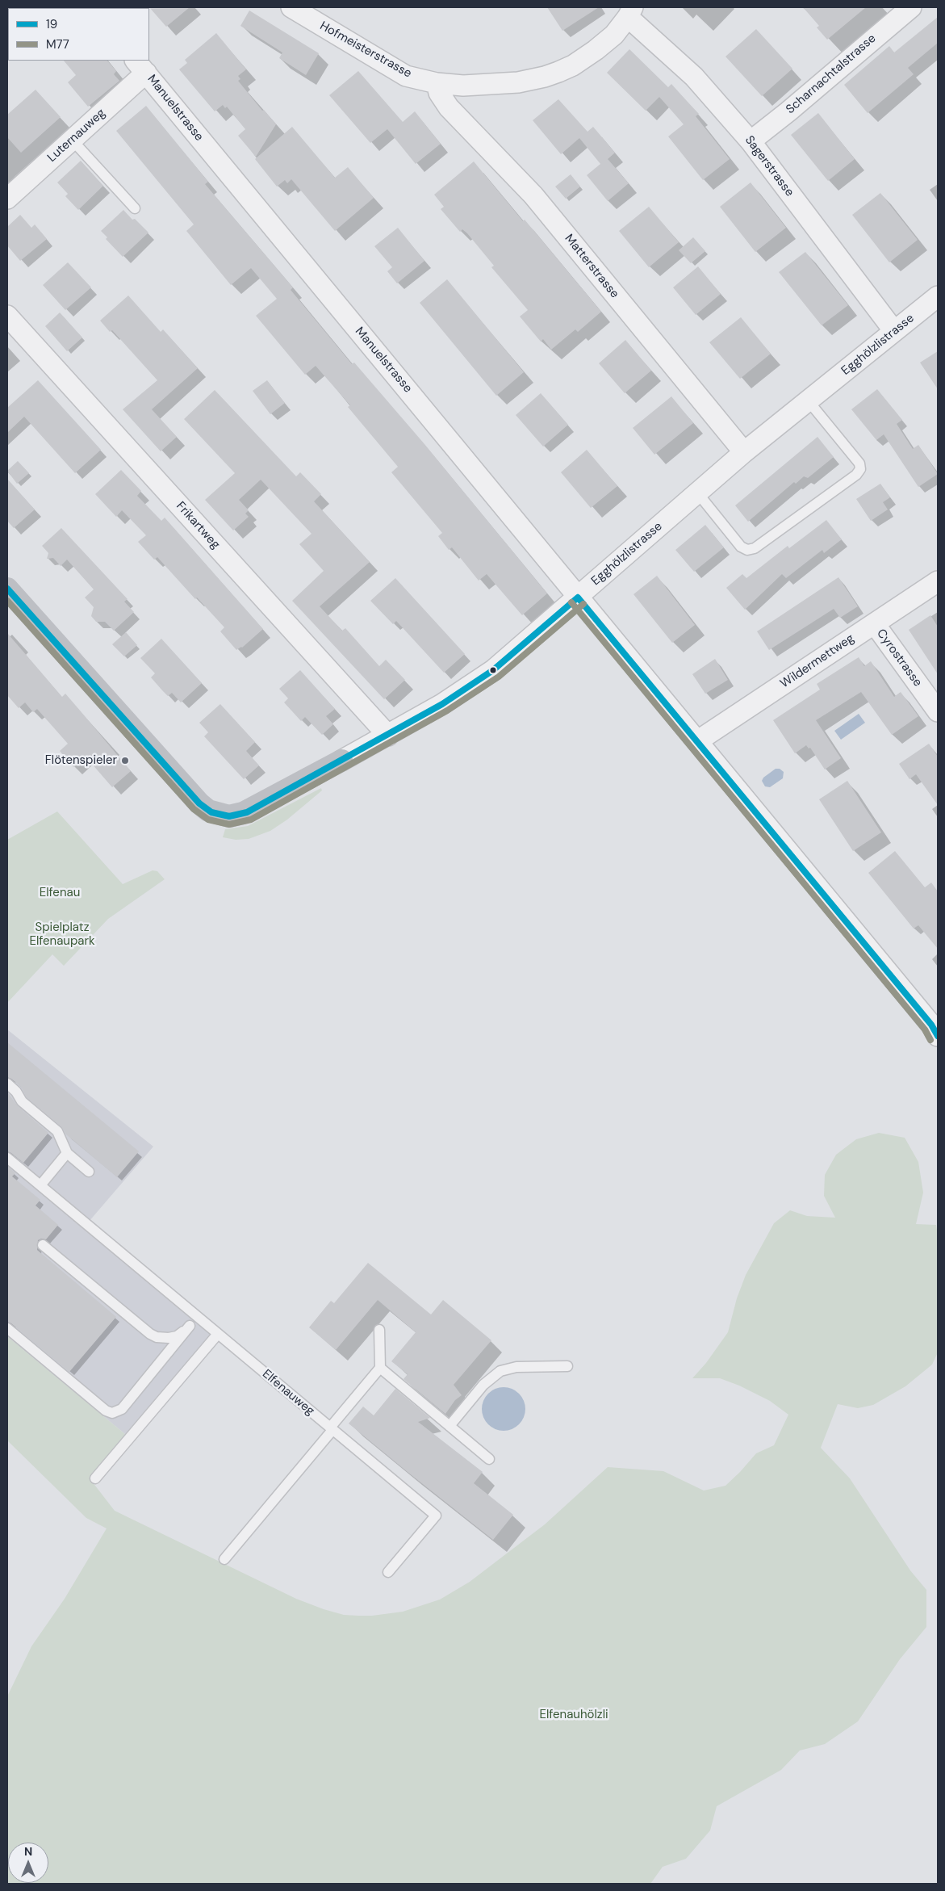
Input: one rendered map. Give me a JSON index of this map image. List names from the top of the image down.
{
  "streets": {
    "street": [
      "Hofmeisterstrasse",
      "Scharnachtalstrasse",
      "Manuelstrasse",
      "Luternauweg",
      "Sagerstrasse",
      "Matterstrasse",
      "Egghölzlistrasse",
      "Frikartweg",
      "Cyrostrasse",
      "Wildermettweg"
    ],
    "lane": ["Elfenauweg"]
  },
  "crossings": [
    ["Hofmeisterstrasse", "Sagerstrasse"],
    ["Hofmeisterstrasse", "Matterstrasse"],
    ["Scharnachtalstrasse", "Sagerstrasse"],
    ["Manuelstrasse", "Luternauweg"],
    ["Manuelstrasse", "Egghölzlistrasse"],
    ["Manuelstrasse", "Wildermettweg"],
    ["Sagerstrasse", "Egghölzlistrasse"],
    ["Matterstrasse", "Egghölzlistrasse"],
    ["Egghölzlistrasse", "Frikartweg"],
    ["Cyrostrasse", "Wildermettweg"]
  ],
  "parks": ["Elfenau", "Spielplatz Elfenaupark", "Elfenauhölzli"],
  "places": ["Flötenspieler"],
  "lines": ["transit line 19", "transit line M77"],
  "legend": ["19", "M77"],
  "north": "top"
}
